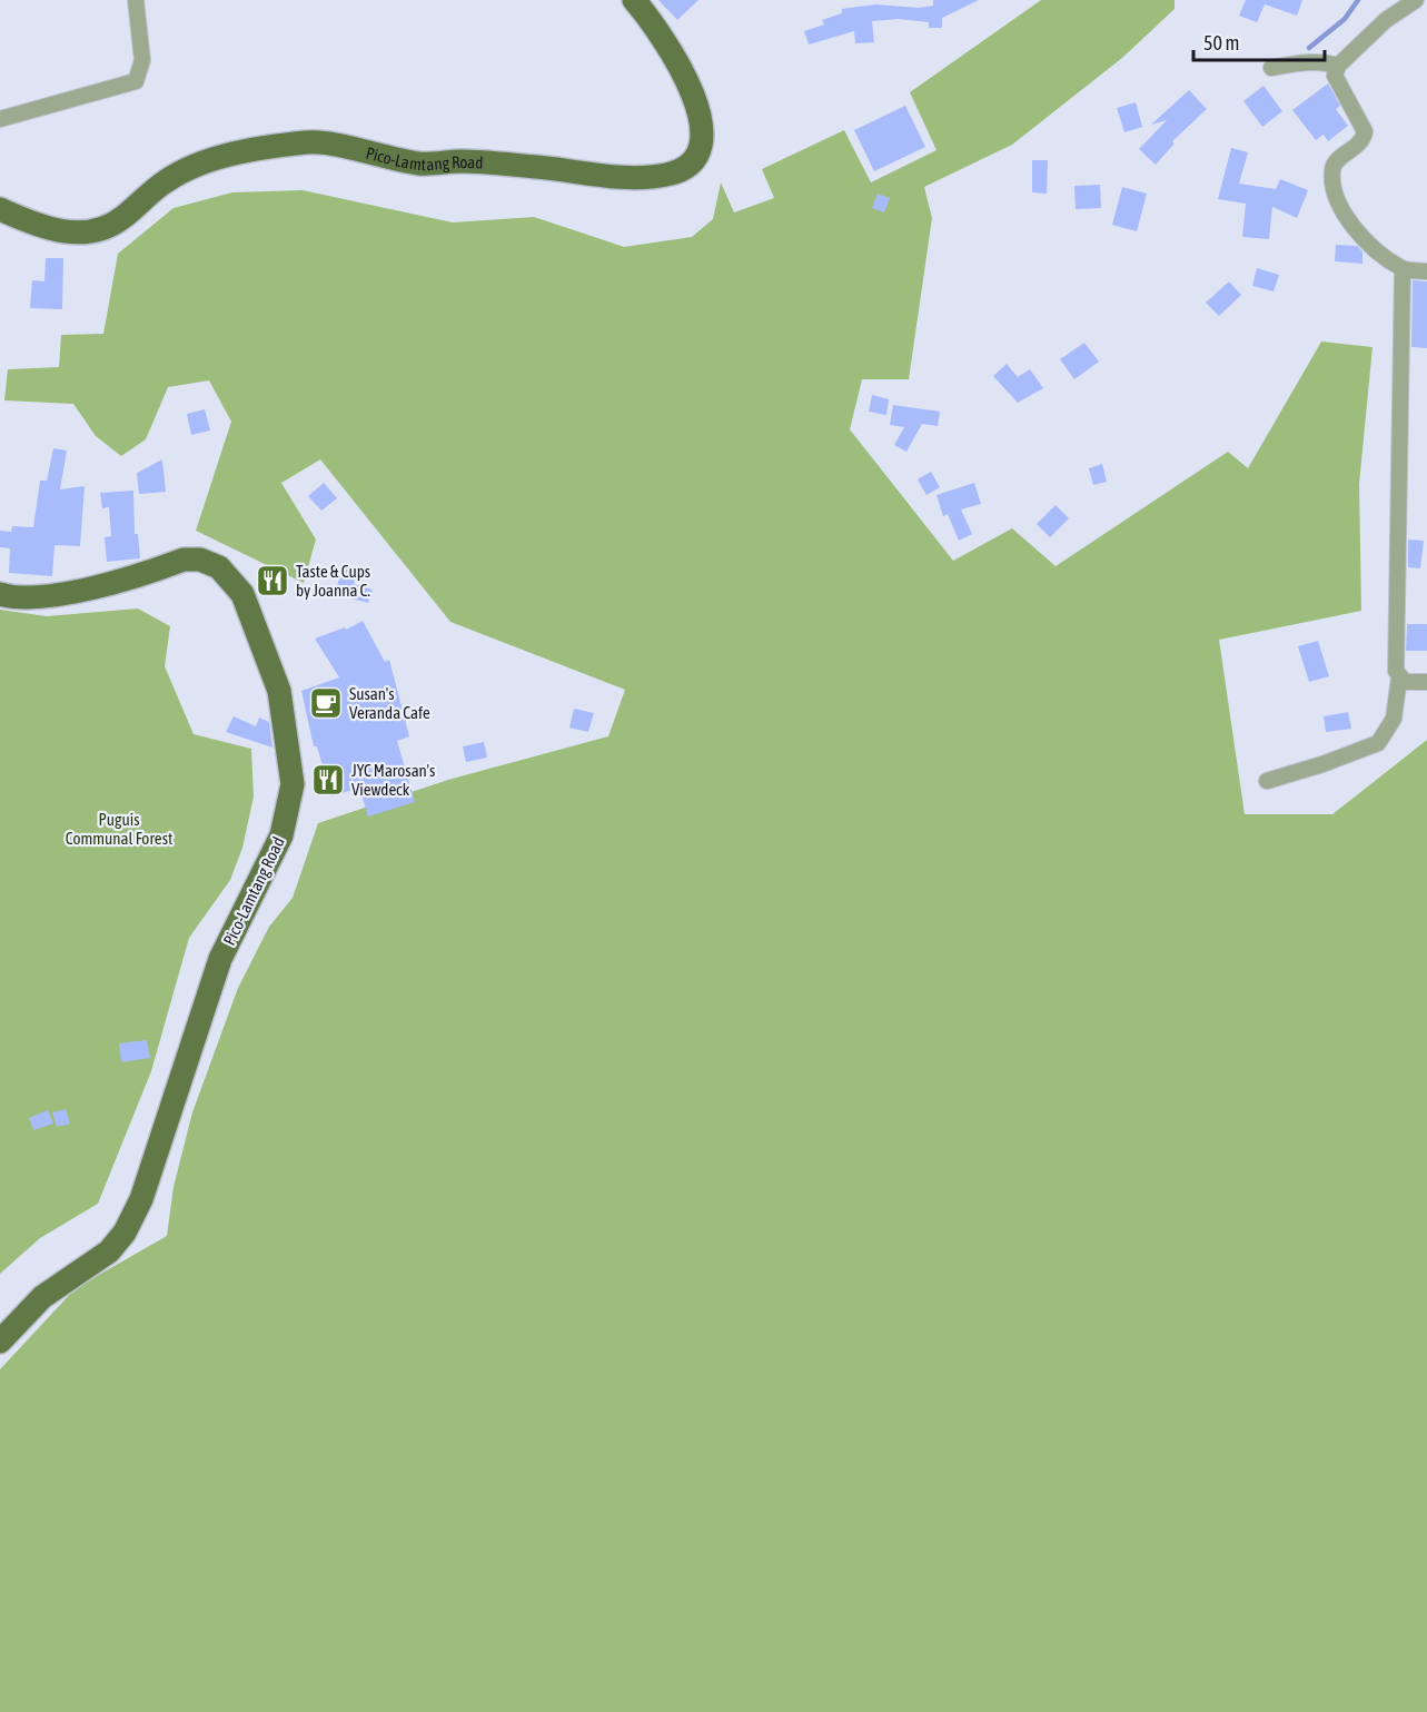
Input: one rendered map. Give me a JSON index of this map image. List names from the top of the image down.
{
  "streets": {
    "main road": ["Pico-Lamtang Road"]
  },
  "parks": ["Puguis Communal Forest"],
  "places": {
    "restaurant": ["Taste & Cups by Joanna C.", "JYC Marosan's Viewdeck"],
    "cafe": ["Susan's Veranda Cafe"]
  },
  "scale_bar": "50 m"
}
